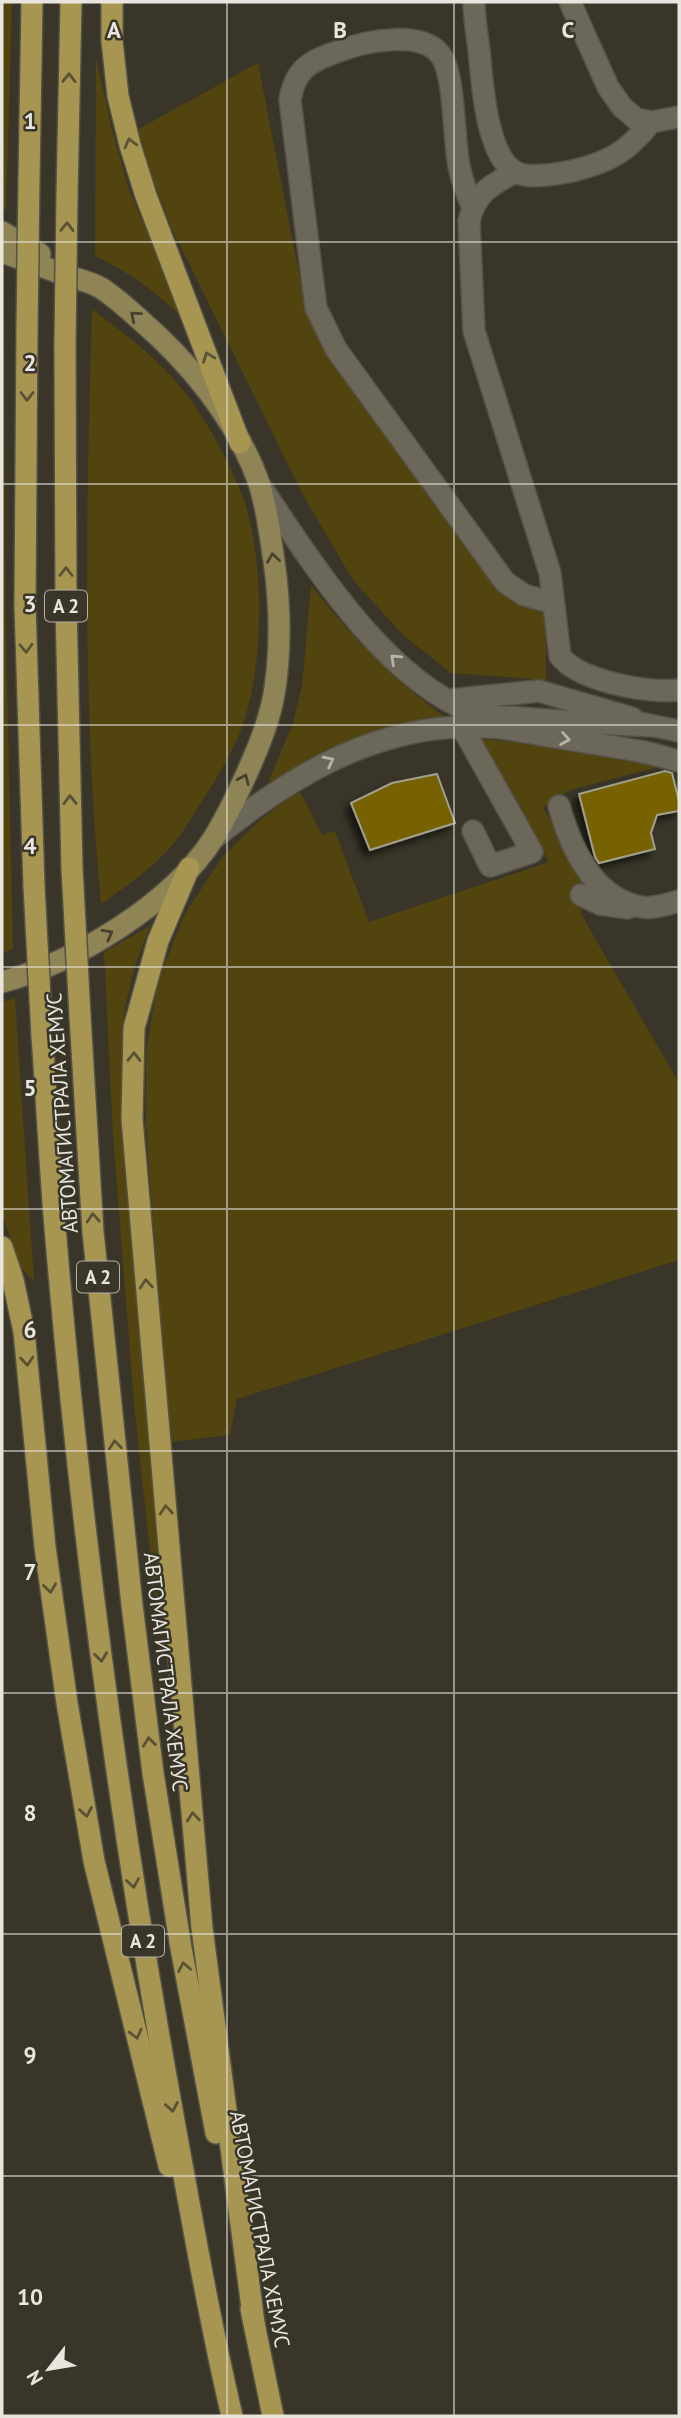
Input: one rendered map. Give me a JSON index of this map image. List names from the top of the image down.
{
  "streets": {
    "highway": ["A 2", "АВТОМАГИСТРАЛА ХЕМУС"]
  },
  "north": "bottom left",
  "grid": {
    "columns": ["A", "B", "C"],
    "rows": [
      "1",
      "2",
      "3",
      "4",
      "5",
      "6",
      "7",
      "8",
      "9",
      "10"
    ]
  }
}
